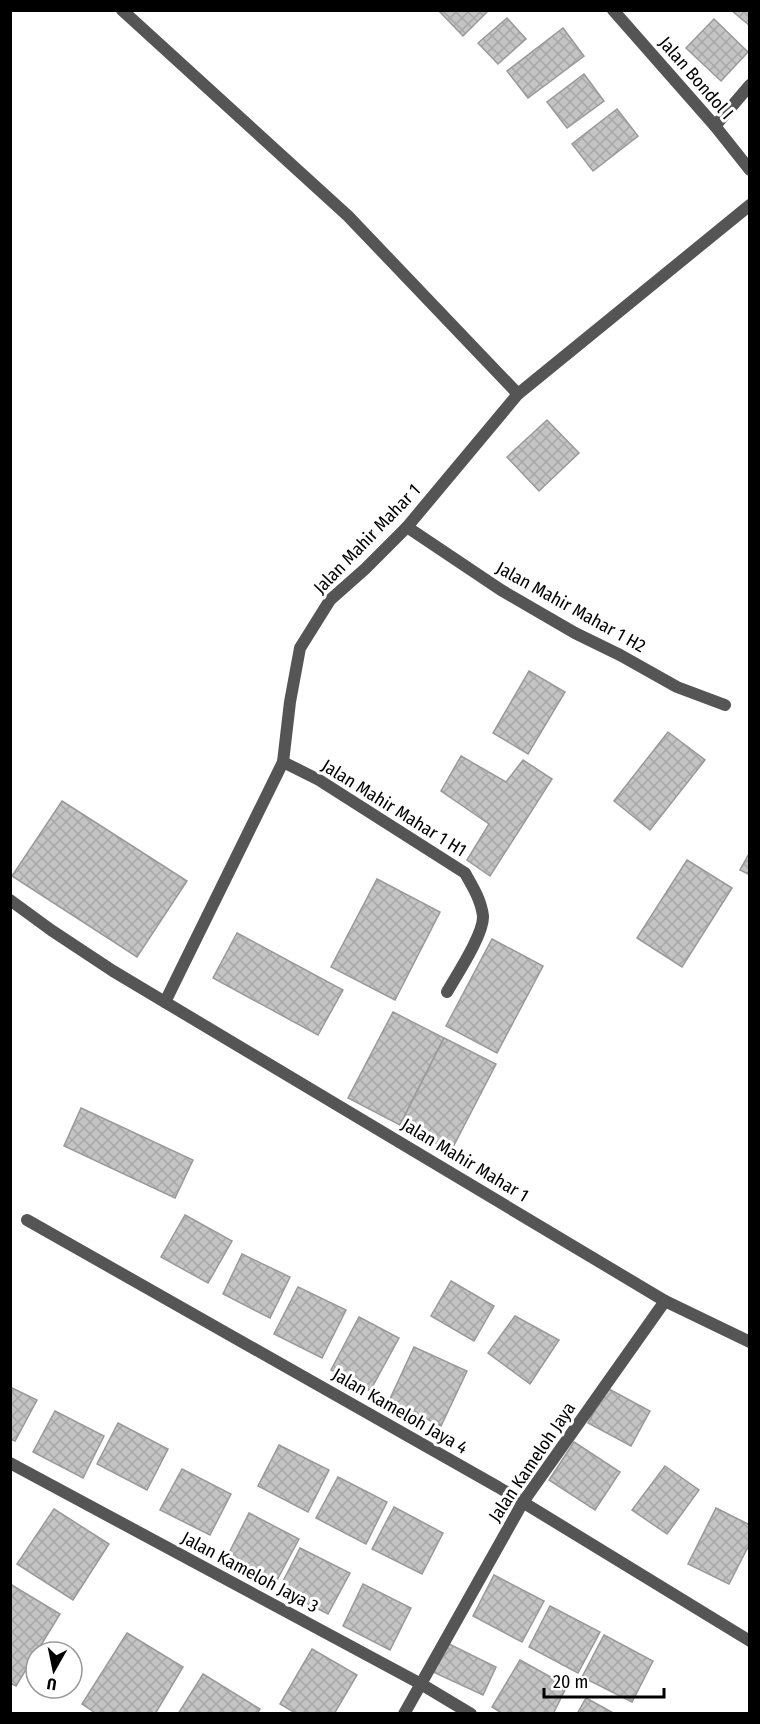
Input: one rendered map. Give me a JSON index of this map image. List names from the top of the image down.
{
  "streets": {
    "street": [
      "Jalan Bondol I",
      "Jalan Mahir Mahar 1",
      "Jalan Mahir Mahar 1 H2",
      "Jalan Mahir Mahar 1 H1",
      "Jalan Kameloh Jaya 4",
      "Jalan Kameloh Jaya",
      "Jalan Kameloh Jaya 3"
    ]
  },
  "crossings": [
    ["Jalan Mahir Mahar 1", "Jalan Mahir Mahar 1 H2"],
    ["Jalan Mahir Mahar 1", "Jalan Mahir Mahar 1 H1"],
    ["Jalan Mahir Mahar 1", "Jalan Kameloh Jaya"],
    ["Jalan Kameloh Jaya 4", "Jalan Kameloh Jaya"],
    ["Jalan Kameloh Jaya", "Jalan Kameloh Jaya 3"]
  ],
  "scale_bar": "20 m",
  "north": "bottom"
}
